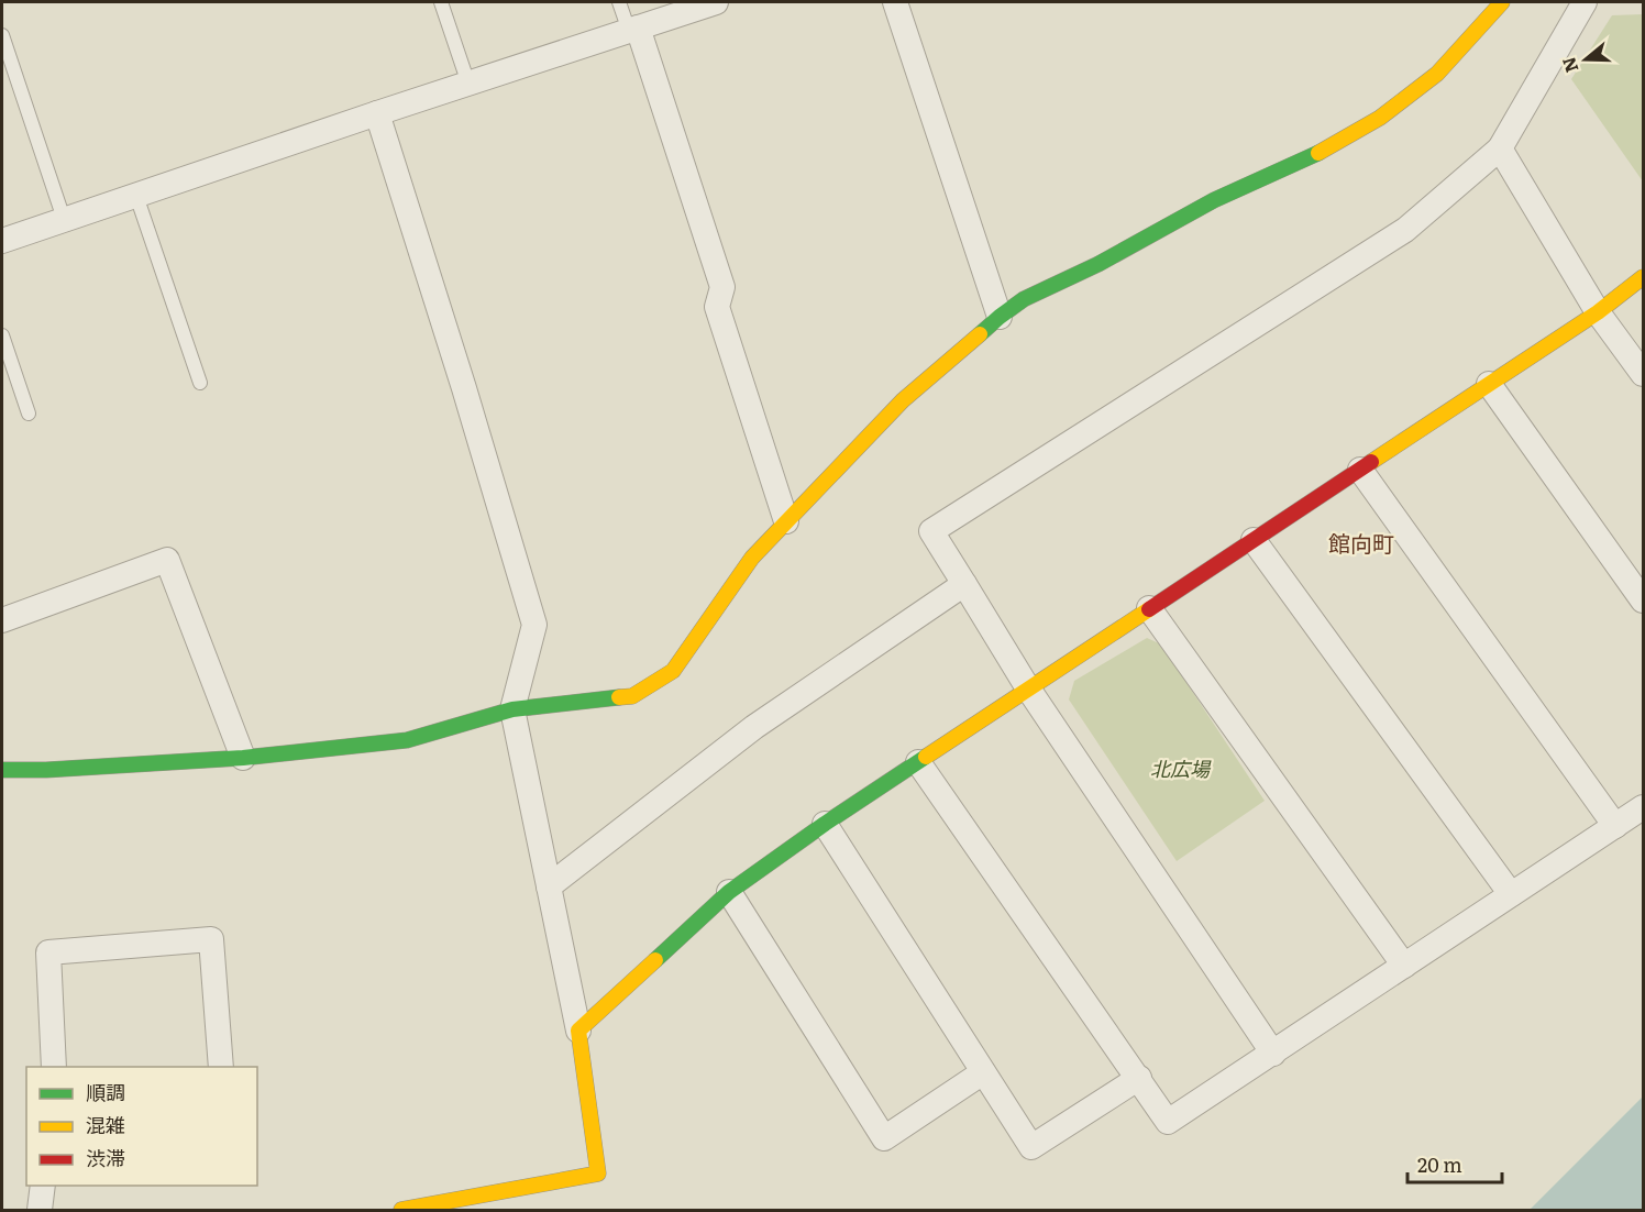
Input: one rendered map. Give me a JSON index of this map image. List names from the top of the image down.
{
  "districts": ["館向町"],
  "parks": ["北広場"],
  "legend": ["順調", "混雑", "渋滞"],
  "scale_bar": "20 m",
  "north": "left"
}
